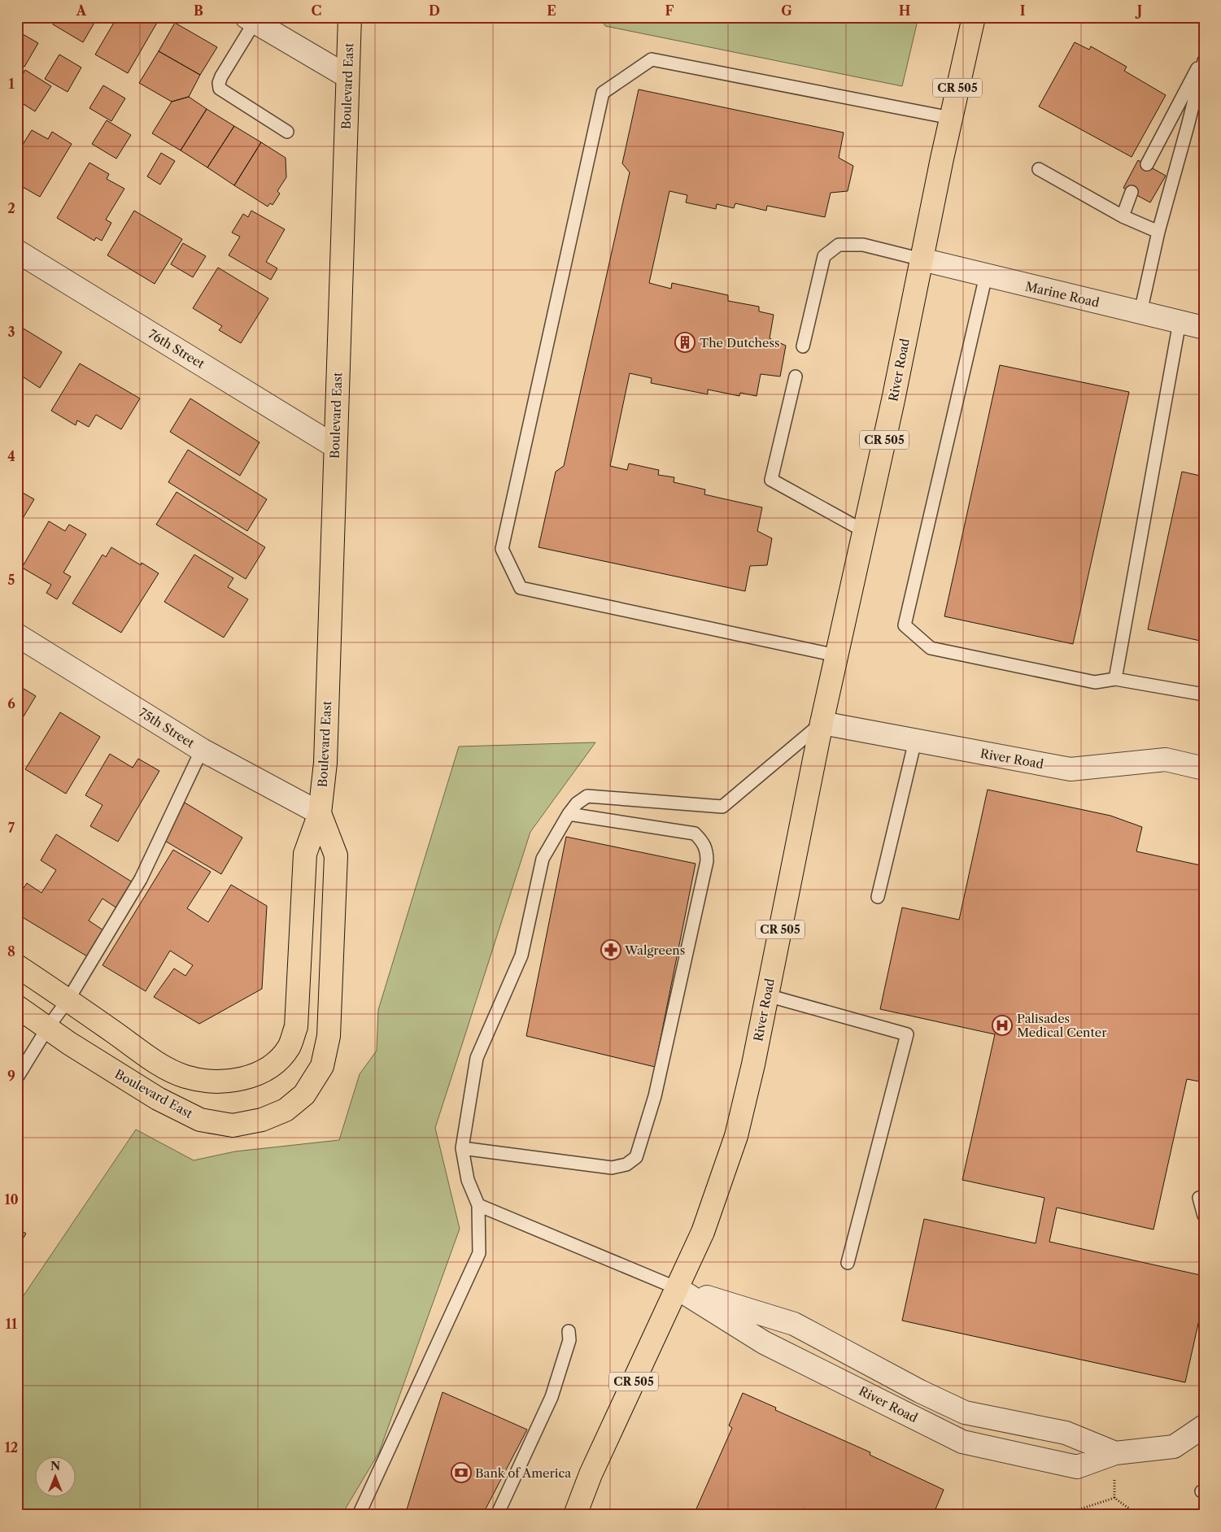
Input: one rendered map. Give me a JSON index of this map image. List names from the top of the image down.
{
  "streets": {
    "main road": ["Boulevard East", "CR 505", "River Road"],
    "street": ["Marine Road", "76th Street", "75th Street"]
  },
  "crossings": [
    ["Boulevard East", "76th Street"],
    ["Boulevard East", "75th Street"],
    ["Marine Road", "River Road"]
  ],
  "places": {
    "building": ["The Dutchess"],
    "pharmacy": ["Walgreens"],
    "hospital": ["Palisades Medical Center"],
    "bank": ["Bank of America"]
  },
  "north": "top",
  "grid": {
    "columns": [
      "A",
      "B",
      "C",
      "D",
      "E",
      "F",
      "G",
      "H",
      "I",
      "J"
    ],
    "rows": [
      "1",
      "2",
      "3",
      "4",
      "5",
      "6",
      "7",
      "8",
      "9",
      "10",
      "11",
      "12"
    ]
  }
}
